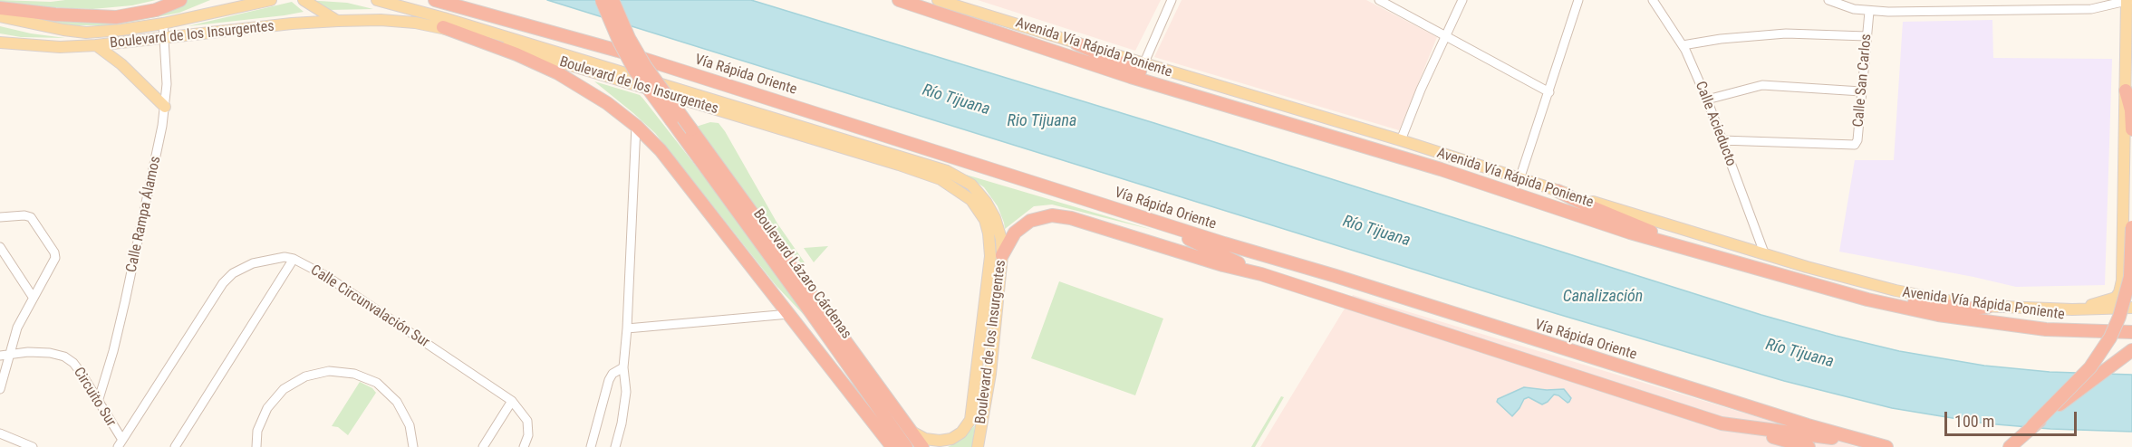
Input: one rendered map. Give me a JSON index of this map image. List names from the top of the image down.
{
  "streets": {
    "highway": ["Avenida Vía Rápida Poniente", "Vía Rápida Oriente", "Boulevard Lázaro Cárdenas"],
    "main road": ["Boulevard de los Insurgentes"],
    "street": [
      "Calle San Carlos",
      "Calle Acieducto",
      "Calle Rampa Álamos",
      "Calle Circunvalación Sur",
      "Circuito Sur"
    ]
  },
  "crossings": [
    ["Boulevard de los Insurgentes", "Calle Rampa Álamos"],
    ["Boulevard de los Insurgentes", "Boulevard Lázaro Cárdenas"],
    ["Avenida Vía Rápida Poniente", "Calle Acieducto"],
    ["Calle San Carlos", "Calle Acieducto"],
    ["Calle Rampa Álamos", "Circuito Sur"],
    ["Calle Circunvalación Sur", "Circuito Sur"]
  ],
  "water": ["Río Tijuana", "Rio Tijuana", "Canalización"],
  "scale_bar": "100 m"
}
